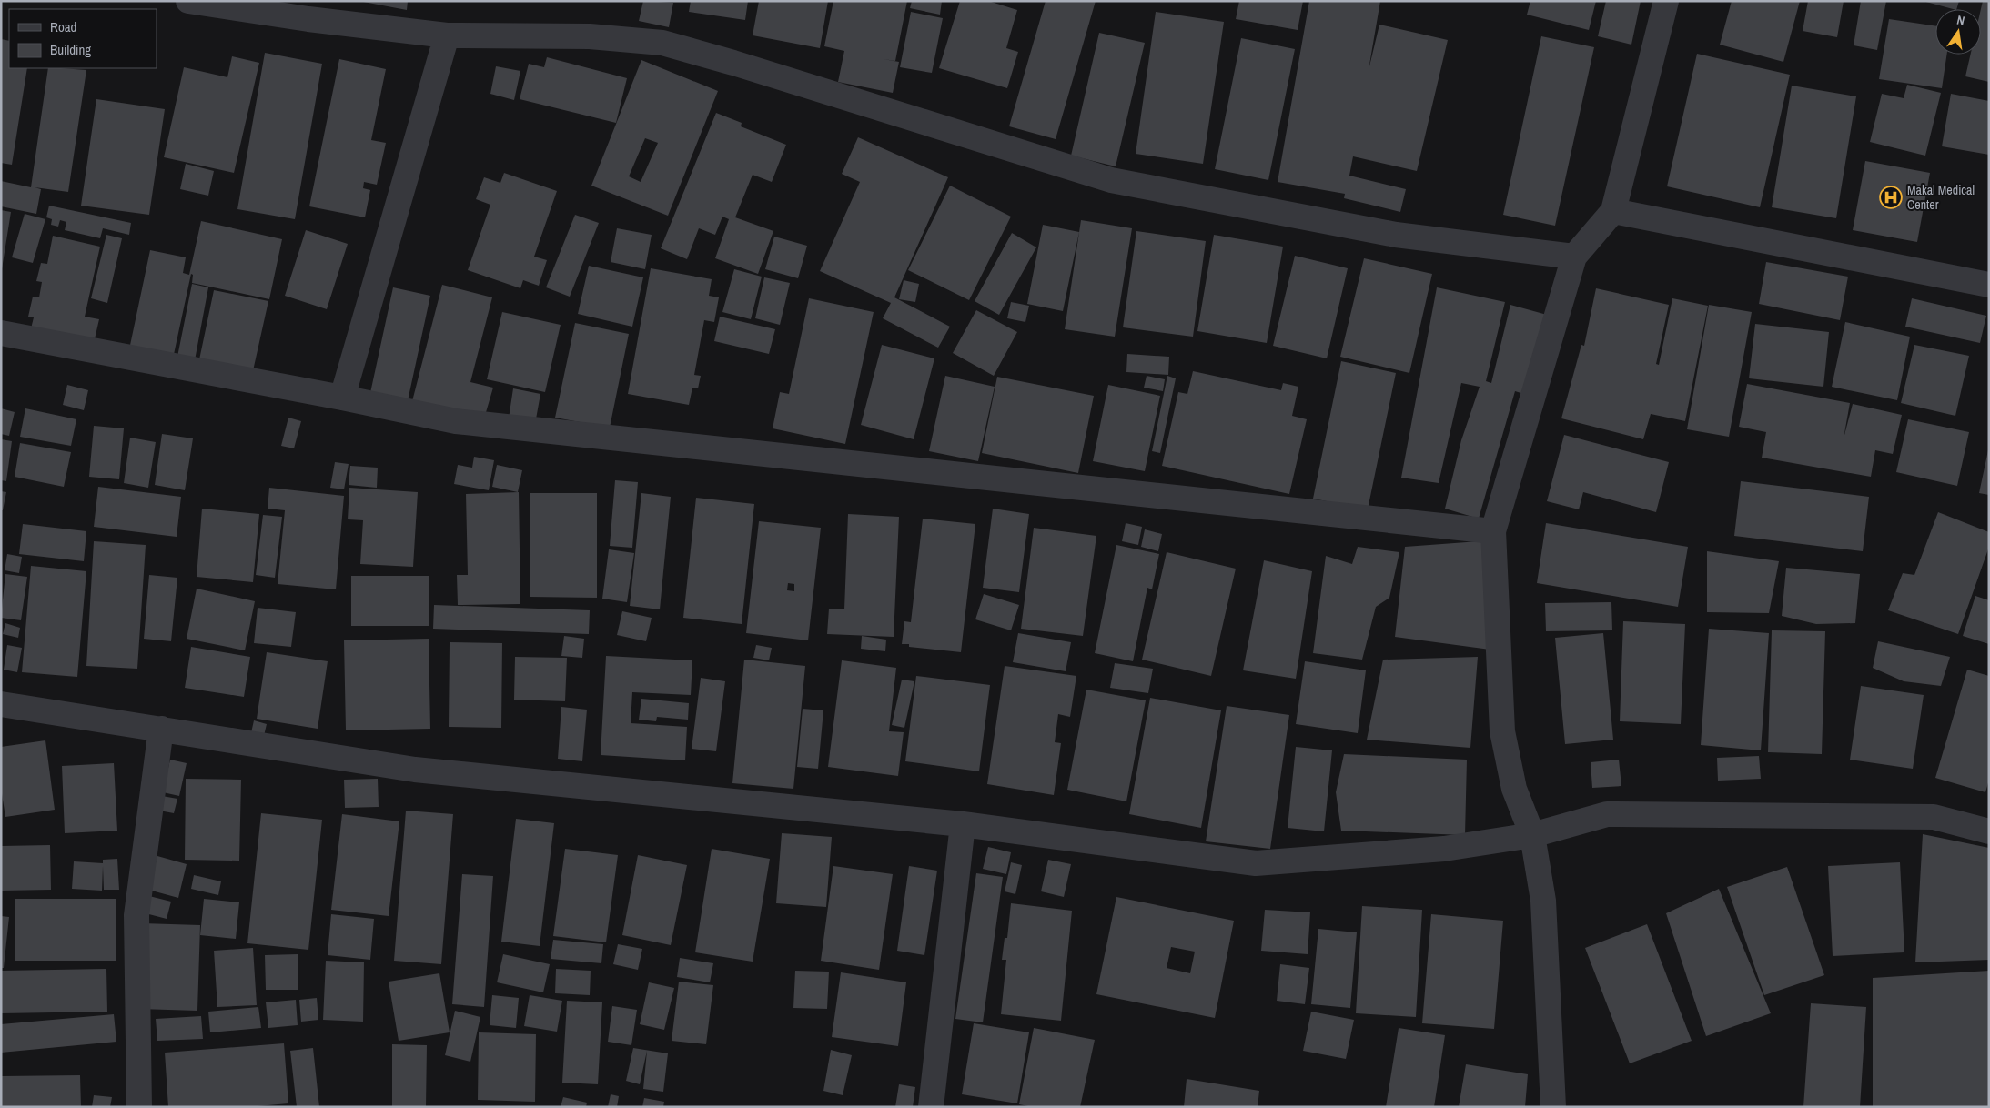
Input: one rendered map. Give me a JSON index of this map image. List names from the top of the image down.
{
  "places": {
    "hospital": ["Makal Medical Center"]
  },
  "legend": ["Road", "Building"],
  "north": "top"
}
